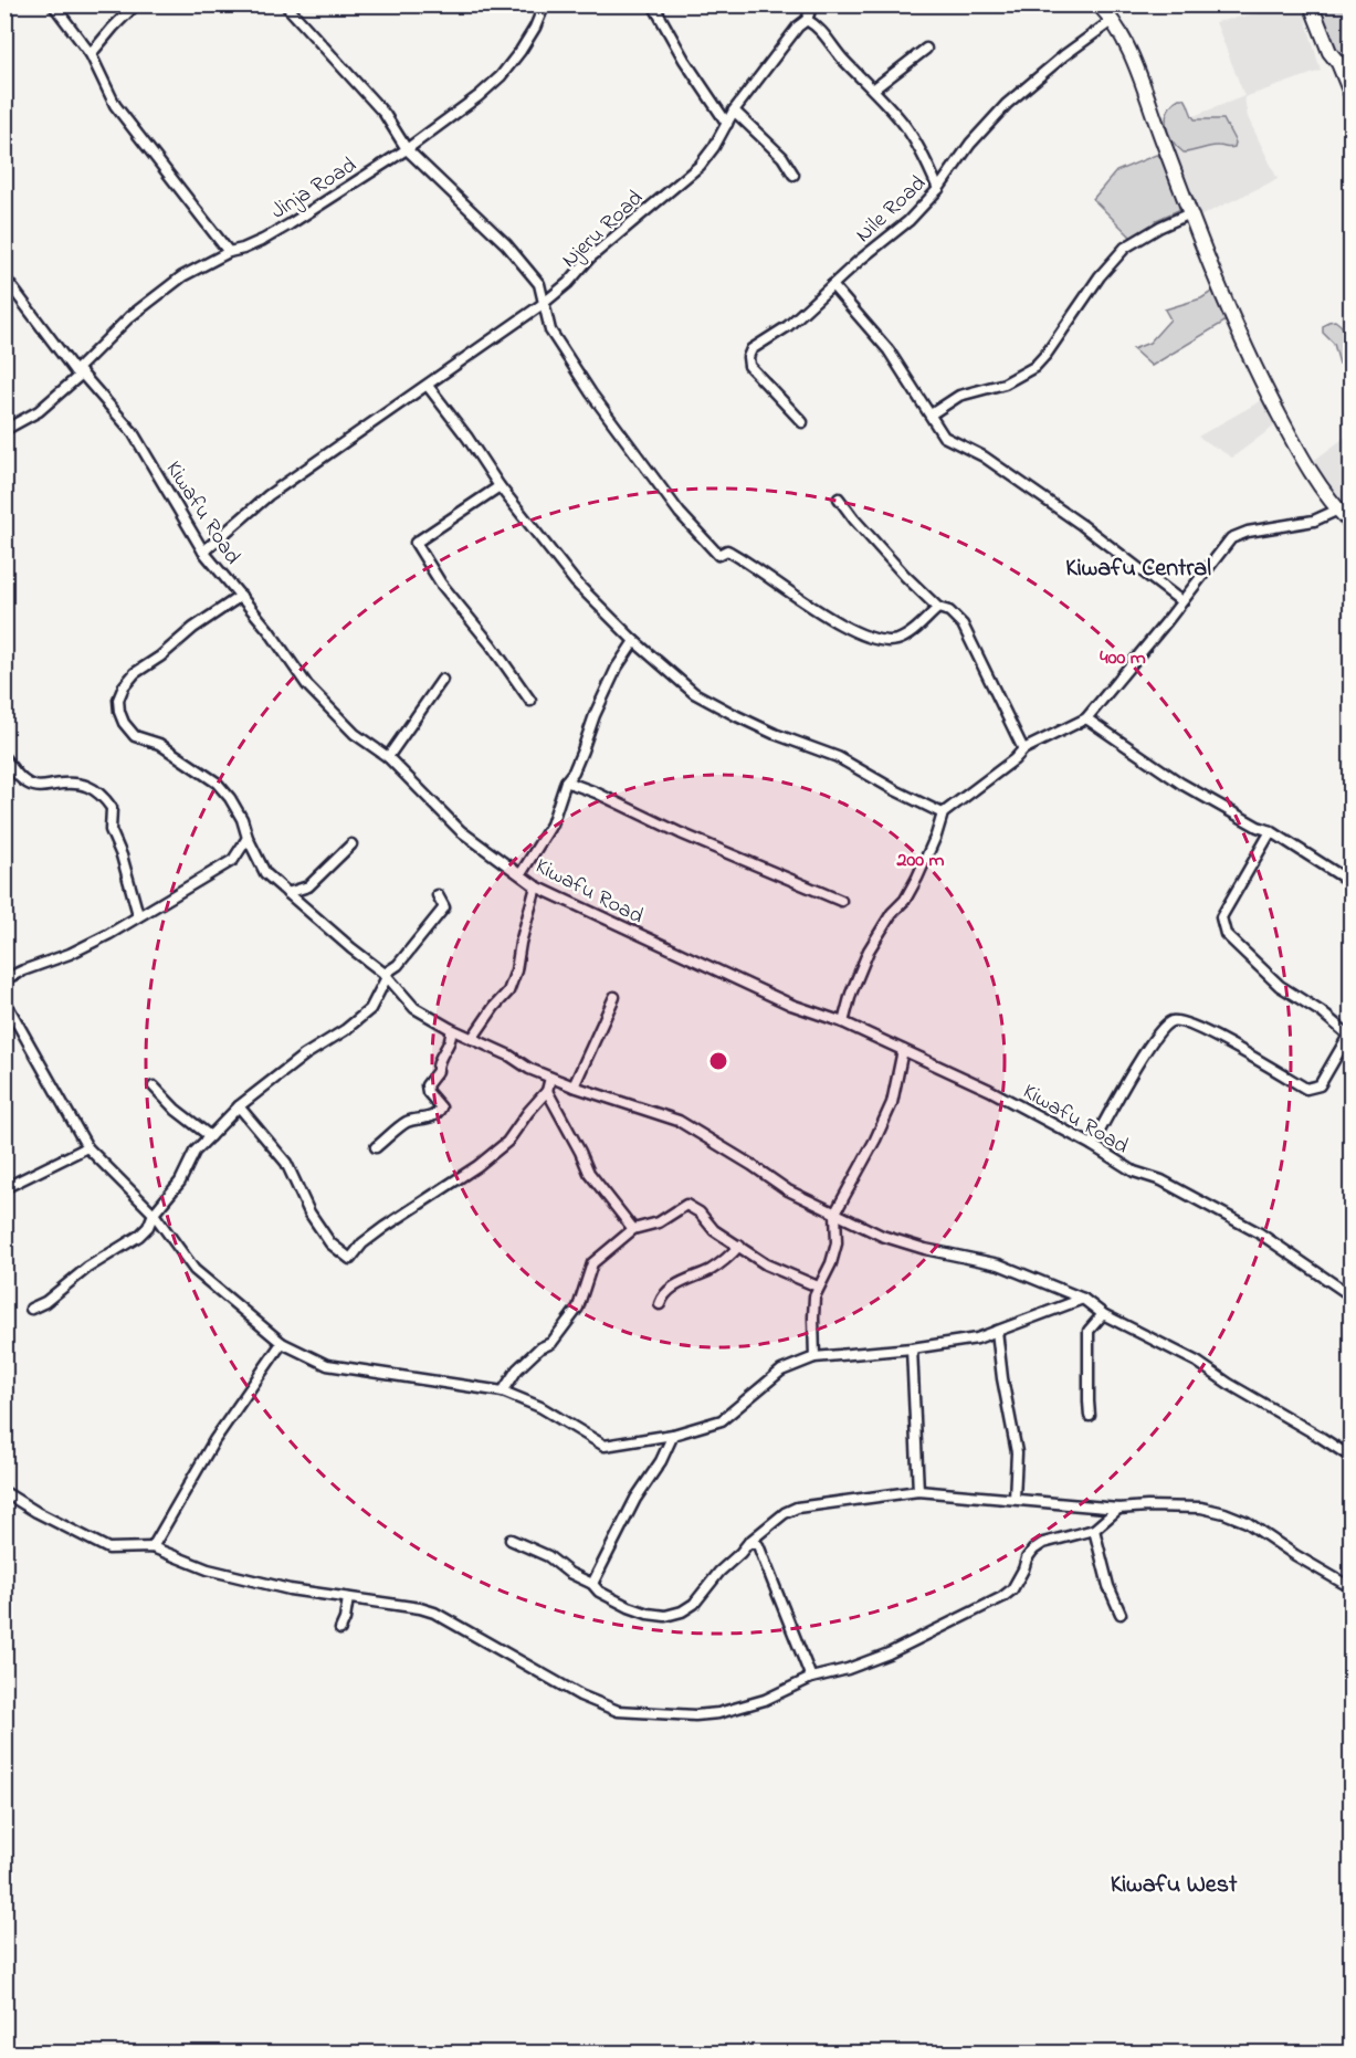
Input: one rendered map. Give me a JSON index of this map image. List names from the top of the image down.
{
  "streets": {
    "street": [
      "Jinja Road",
      "Nile Road",
      "Njeru Road",
      "Kiwafu Road"
    ]
  },
  "crossings": [
    ["Jinja Road", "Kiwafu Road"],
    ["Njeru Road", "Kiwafu Road"]
  ],
  "districts": ["Kiwafu Central", "Kiwafu West"],
  "rings": ["400 m", "200 m"]
}
